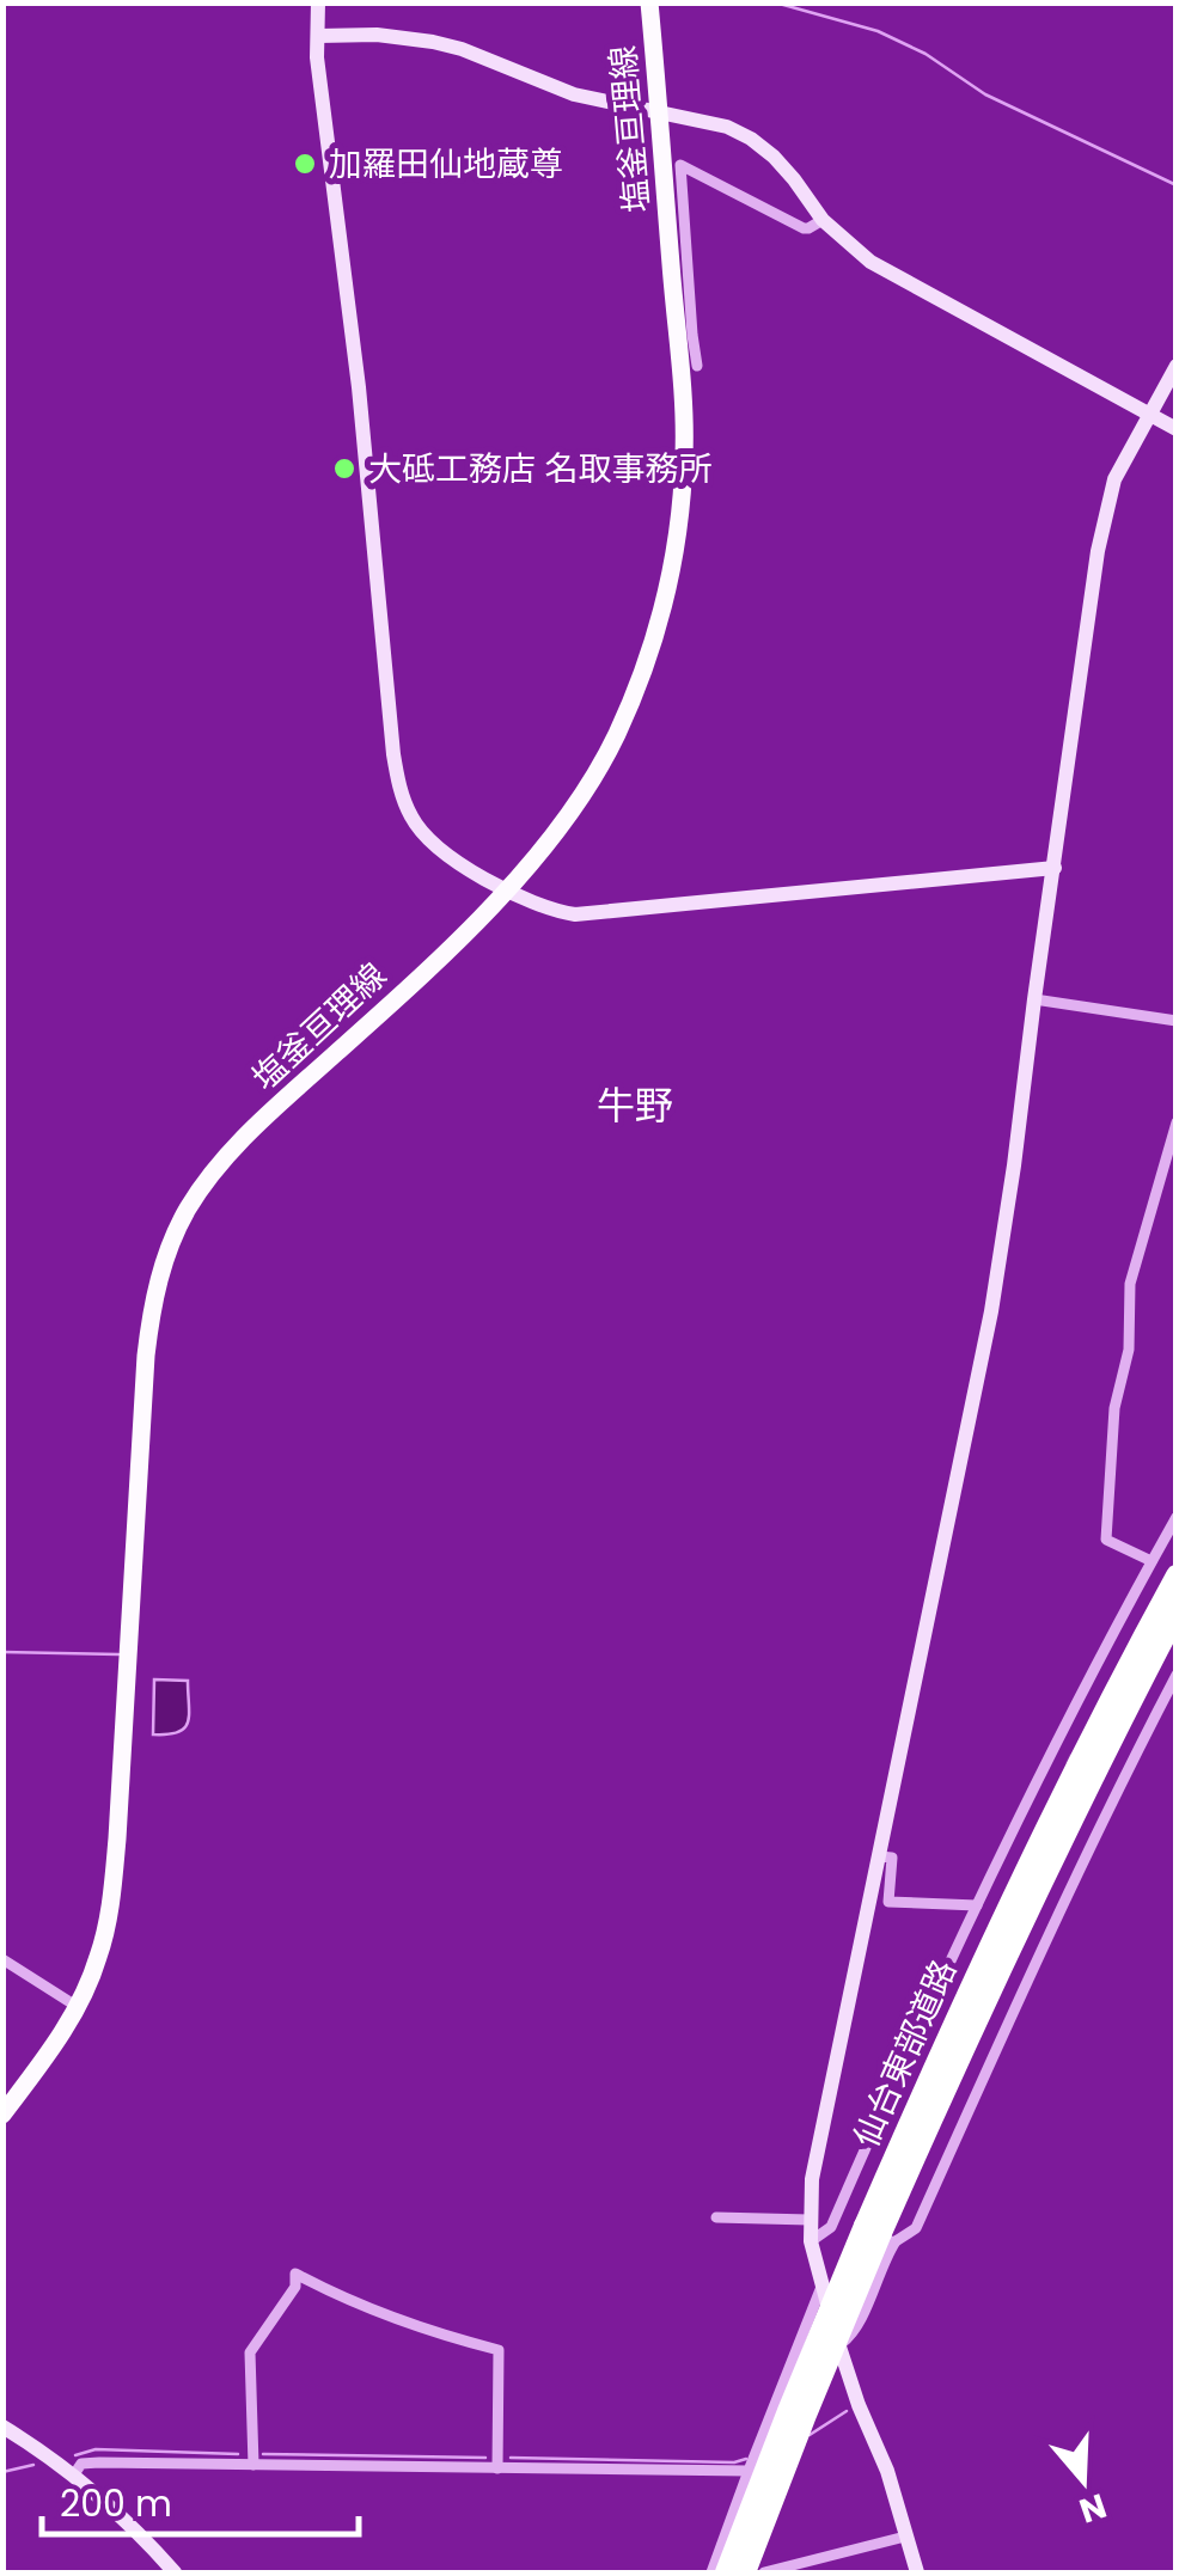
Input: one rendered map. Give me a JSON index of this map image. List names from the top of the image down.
{
  "streets": {
    "highway": ["仙台東部道路"],
    "main road": ["塩釜亘理線"]
  },
  "districts": ["牛野"],
  "places": ["加羅田仙地蔵尊", "大砥工務店 名取事務所"],
  "scale_bar": "200 m",
  "north": "bottom"
}
